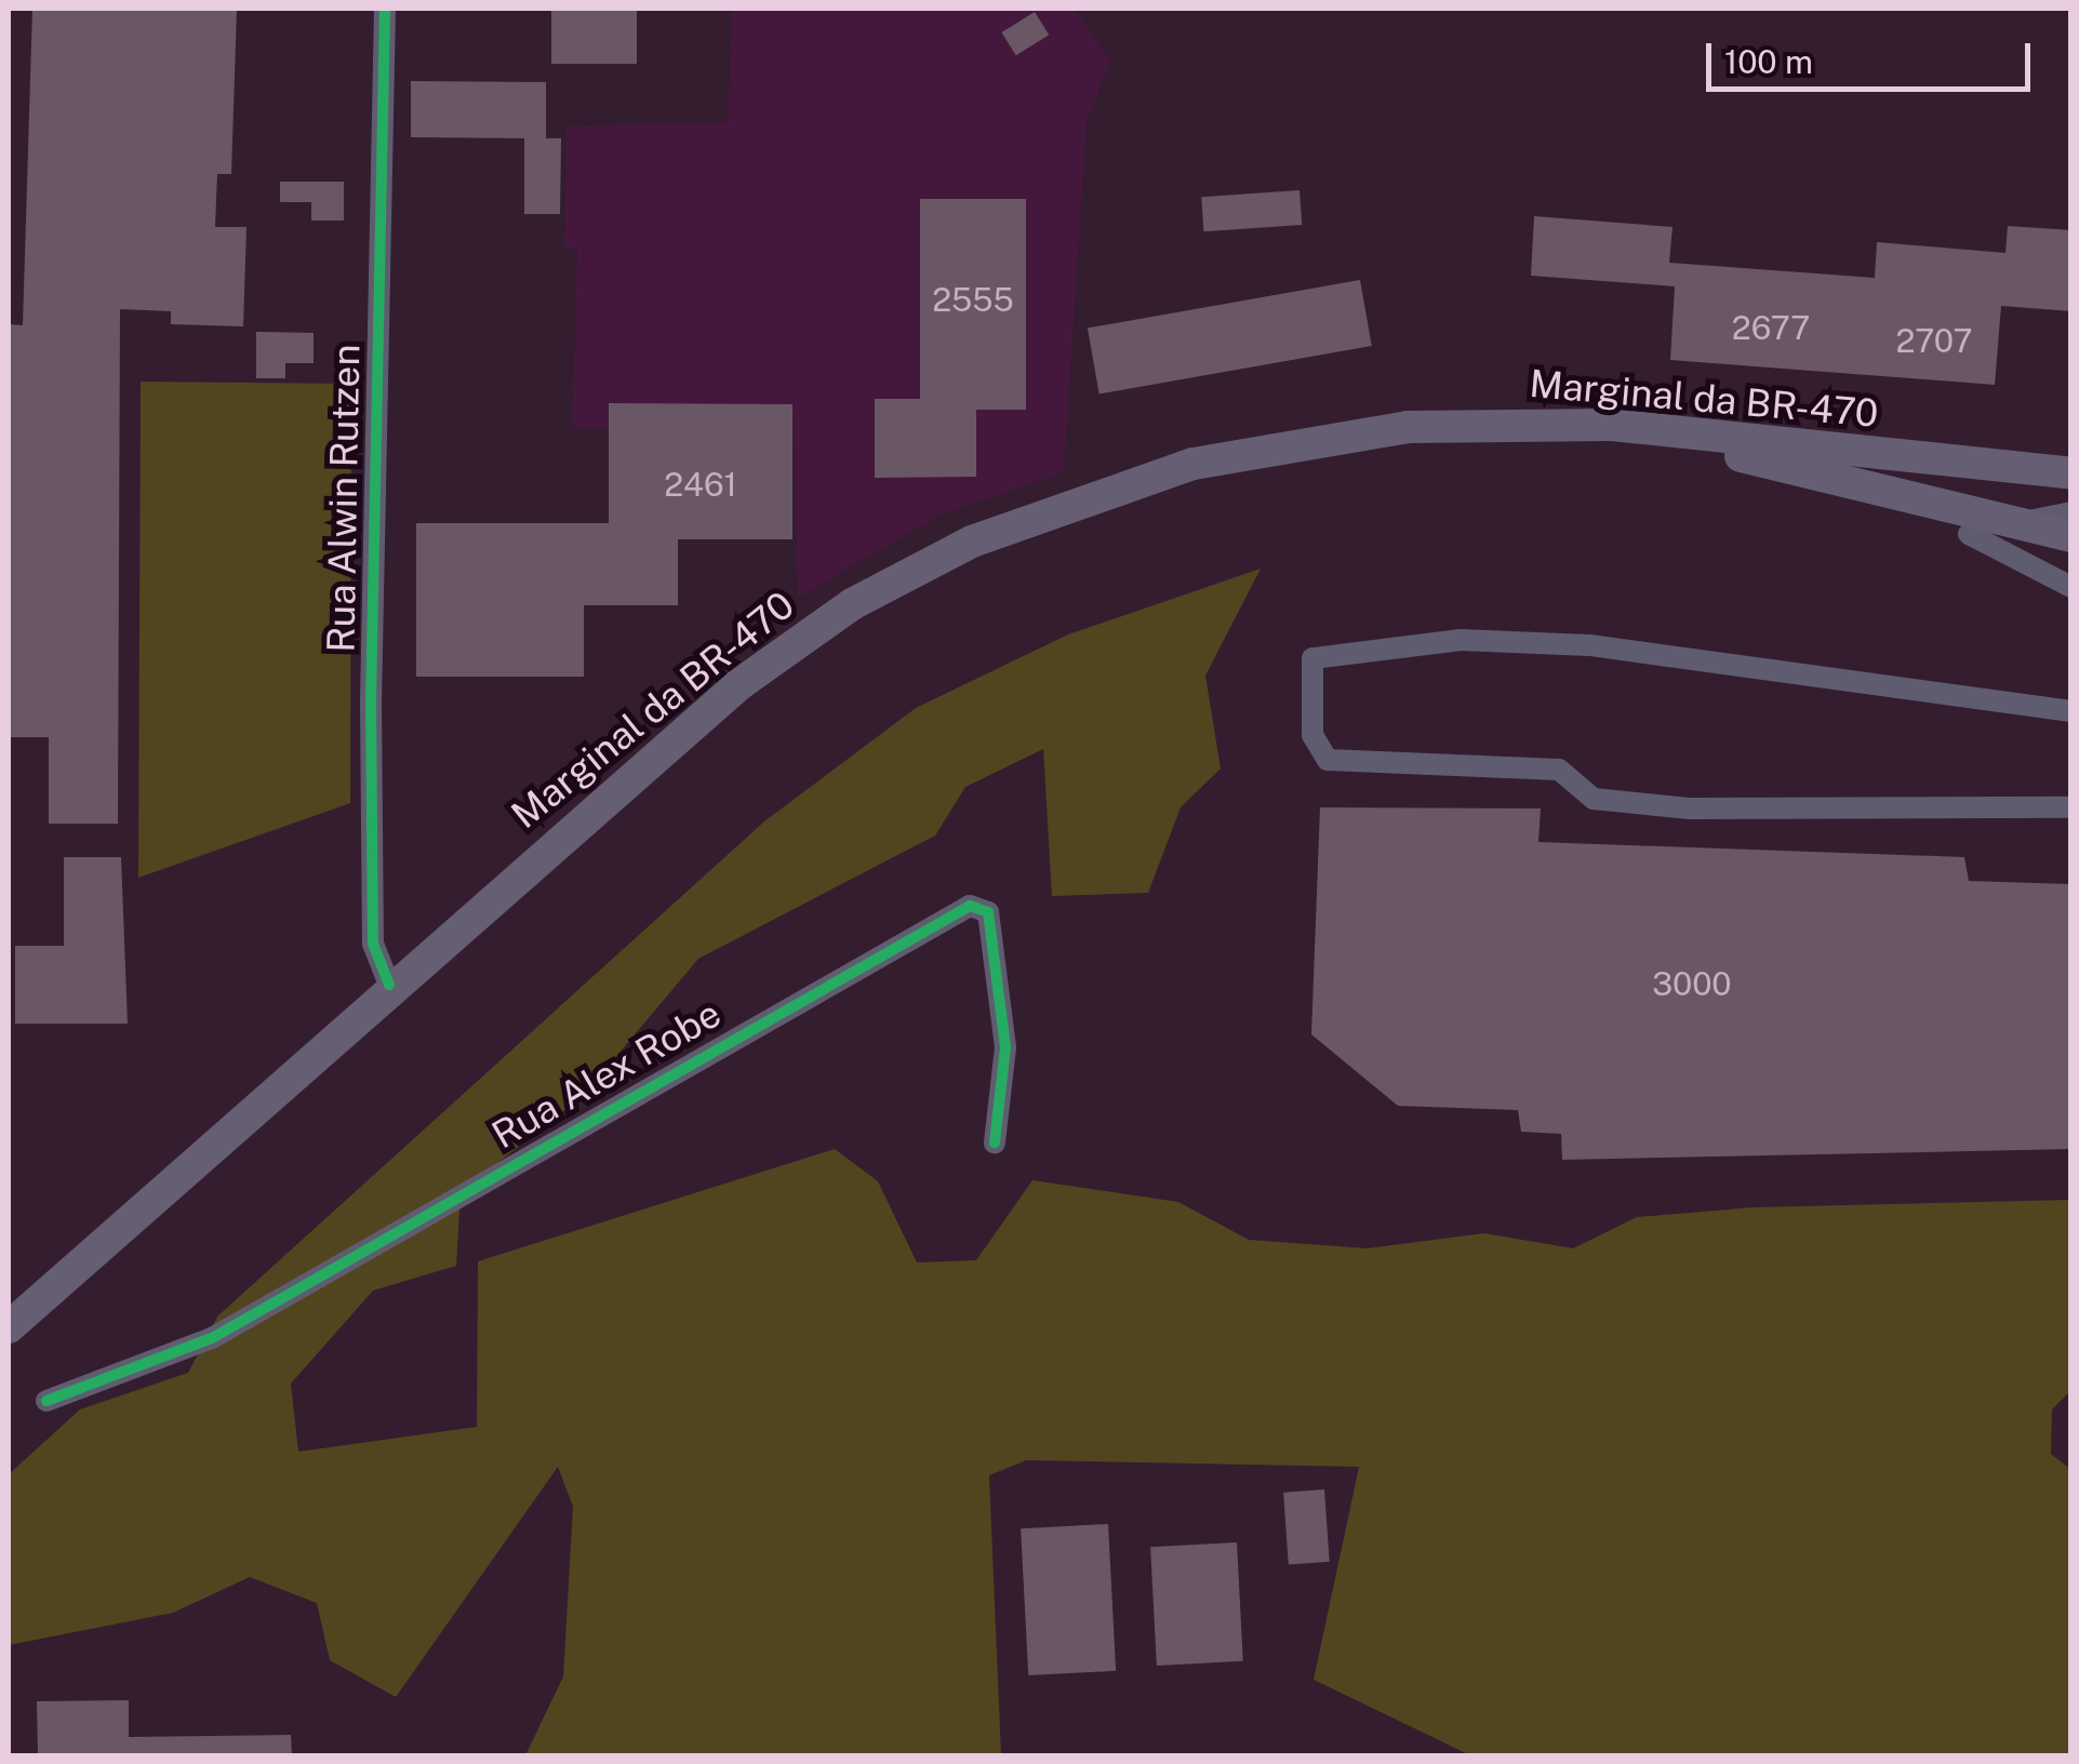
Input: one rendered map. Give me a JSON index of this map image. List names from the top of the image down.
{
  "streets": {
    "highway": ["Marginal da BR-470"],
    "street": ["Rua Alwin Rutzen", "Rua Alex Robe"]
  },
  "crossings": [
    ["Marginal da BR-470", "Rua Alwin Rutzen"]
  ],
  "house_numbers": [
    "2555",
    "2677",
    "2707",
    "2461",
    "3000"
  ],
  "scale_bar": "100 m"
}
